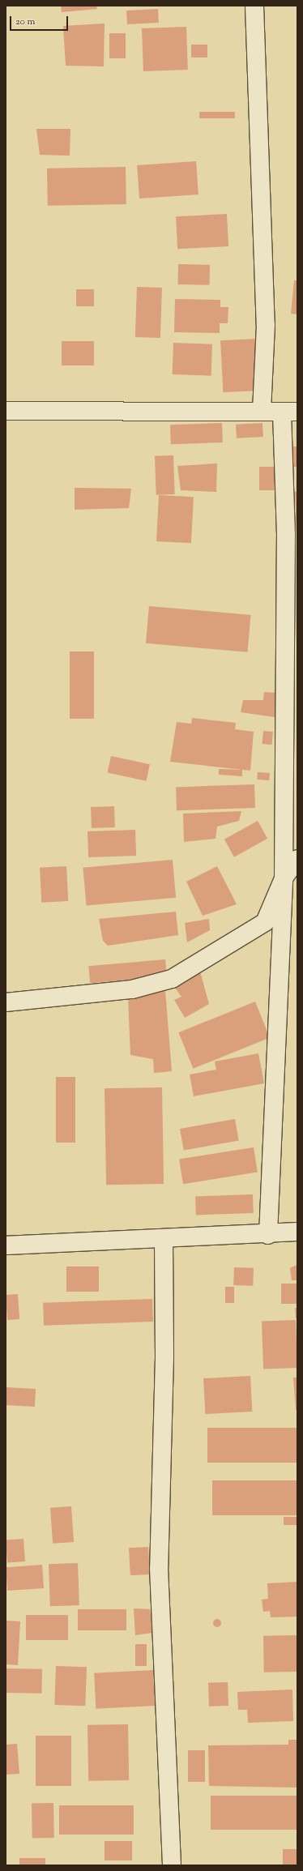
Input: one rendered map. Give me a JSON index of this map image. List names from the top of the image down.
{
  "scale_bar": "20 m"
}
